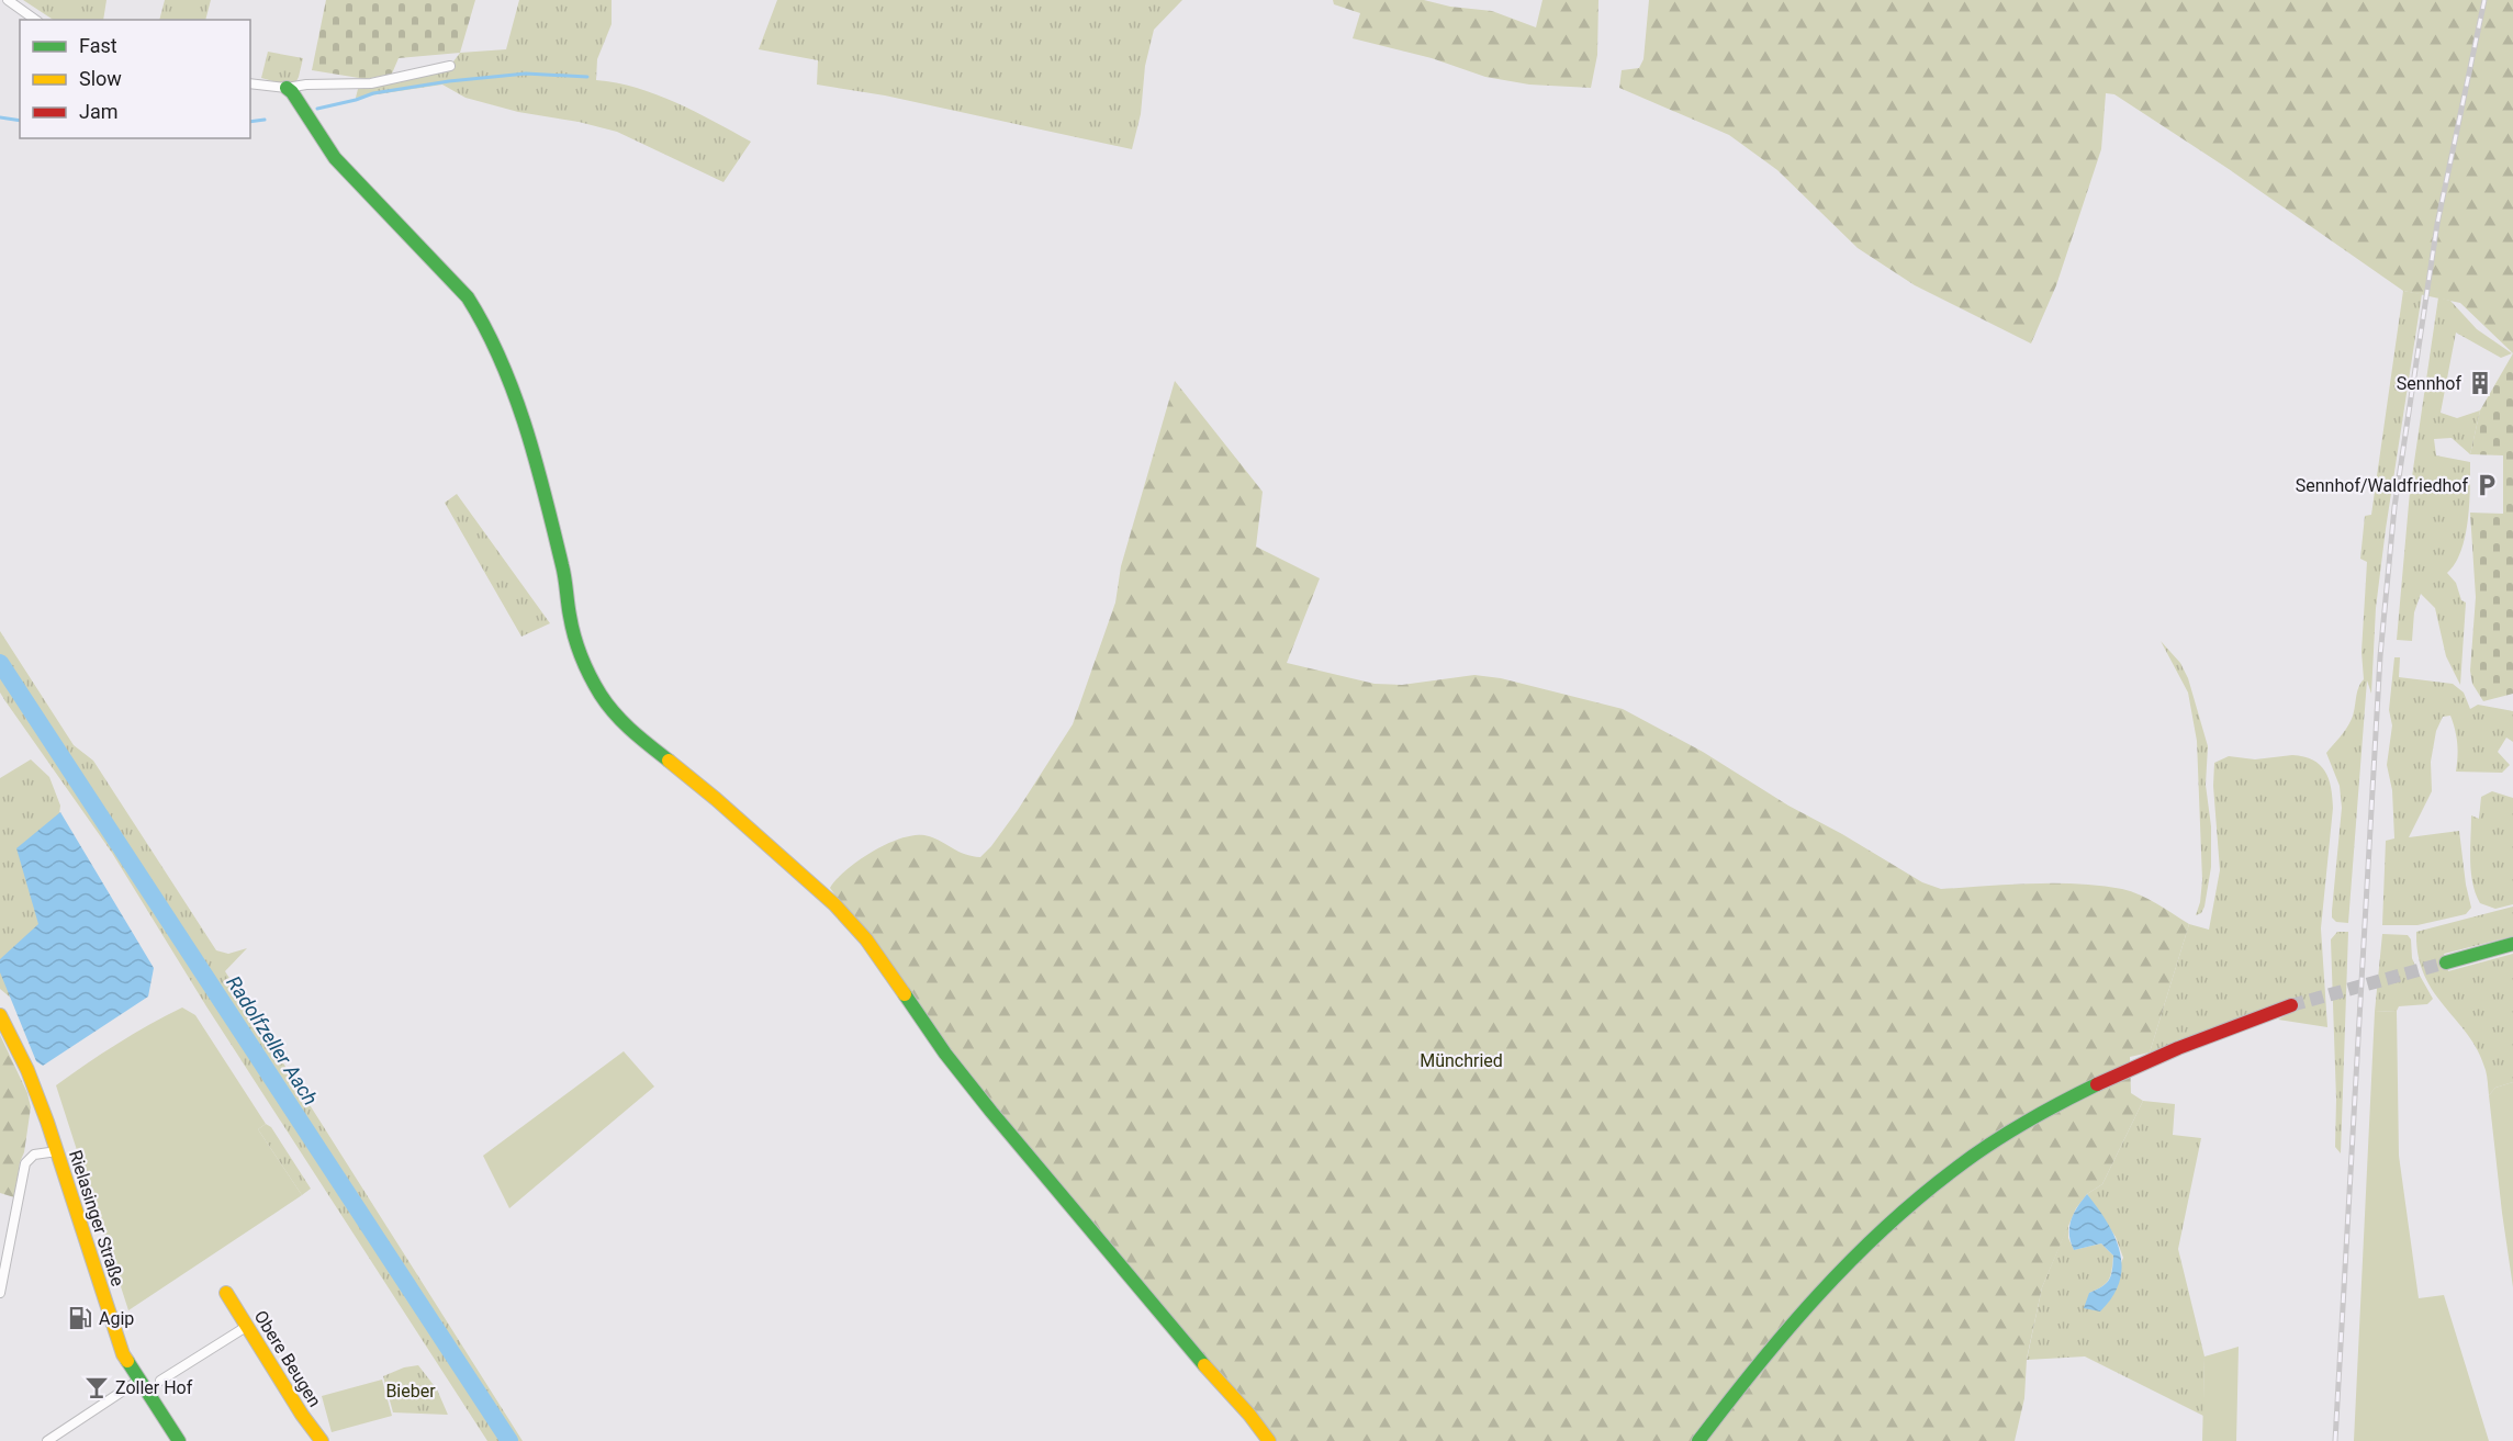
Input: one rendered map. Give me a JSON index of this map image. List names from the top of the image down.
{
  "streets": {
    "street": ["Rielasinger Straße", "Obere Beugen"]
  },
  "water": ["Radolfzeller Aach"],
  "parks": ["Münchried", "Bieber"],
  "places": {
    "building": ["Sennhof"],
    "parking": ["Sennhof/Waldfriedhof"],
    "fuel station": ["Agip"],
    "bar": ["Zoller Hof"]
  },
  "legend": ["Fast", "Slow", "Jam"]
}
